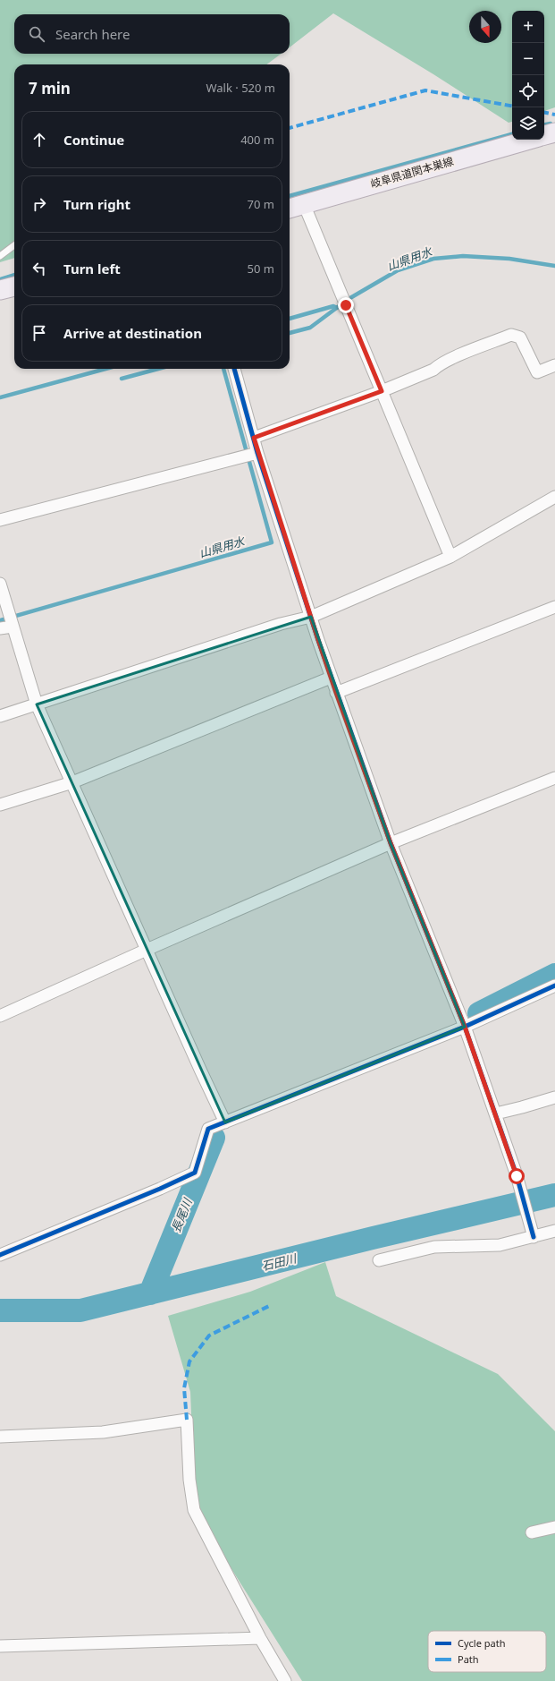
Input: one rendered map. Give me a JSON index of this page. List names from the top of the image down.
{
  "streets": {
    "main road": ["岐阜県道関本巣線"]
  },
  "water": ["山県用水", "長尾川", "石田川"],
  "legend": ["Cycle path", "Path"],
  "north": "bottom",
  "page": {
    "map_buttons": ["+", "−"],
    "search": "Search here",
    "heading": ["7 min", "Walk · 520 m"],
    "list": [
      ["Continue", "400 m"],
      ["Turn right", "70 m"],
      ["Turn left", "50 m"],
      "Arrive at destination"
    ]
  }
}
